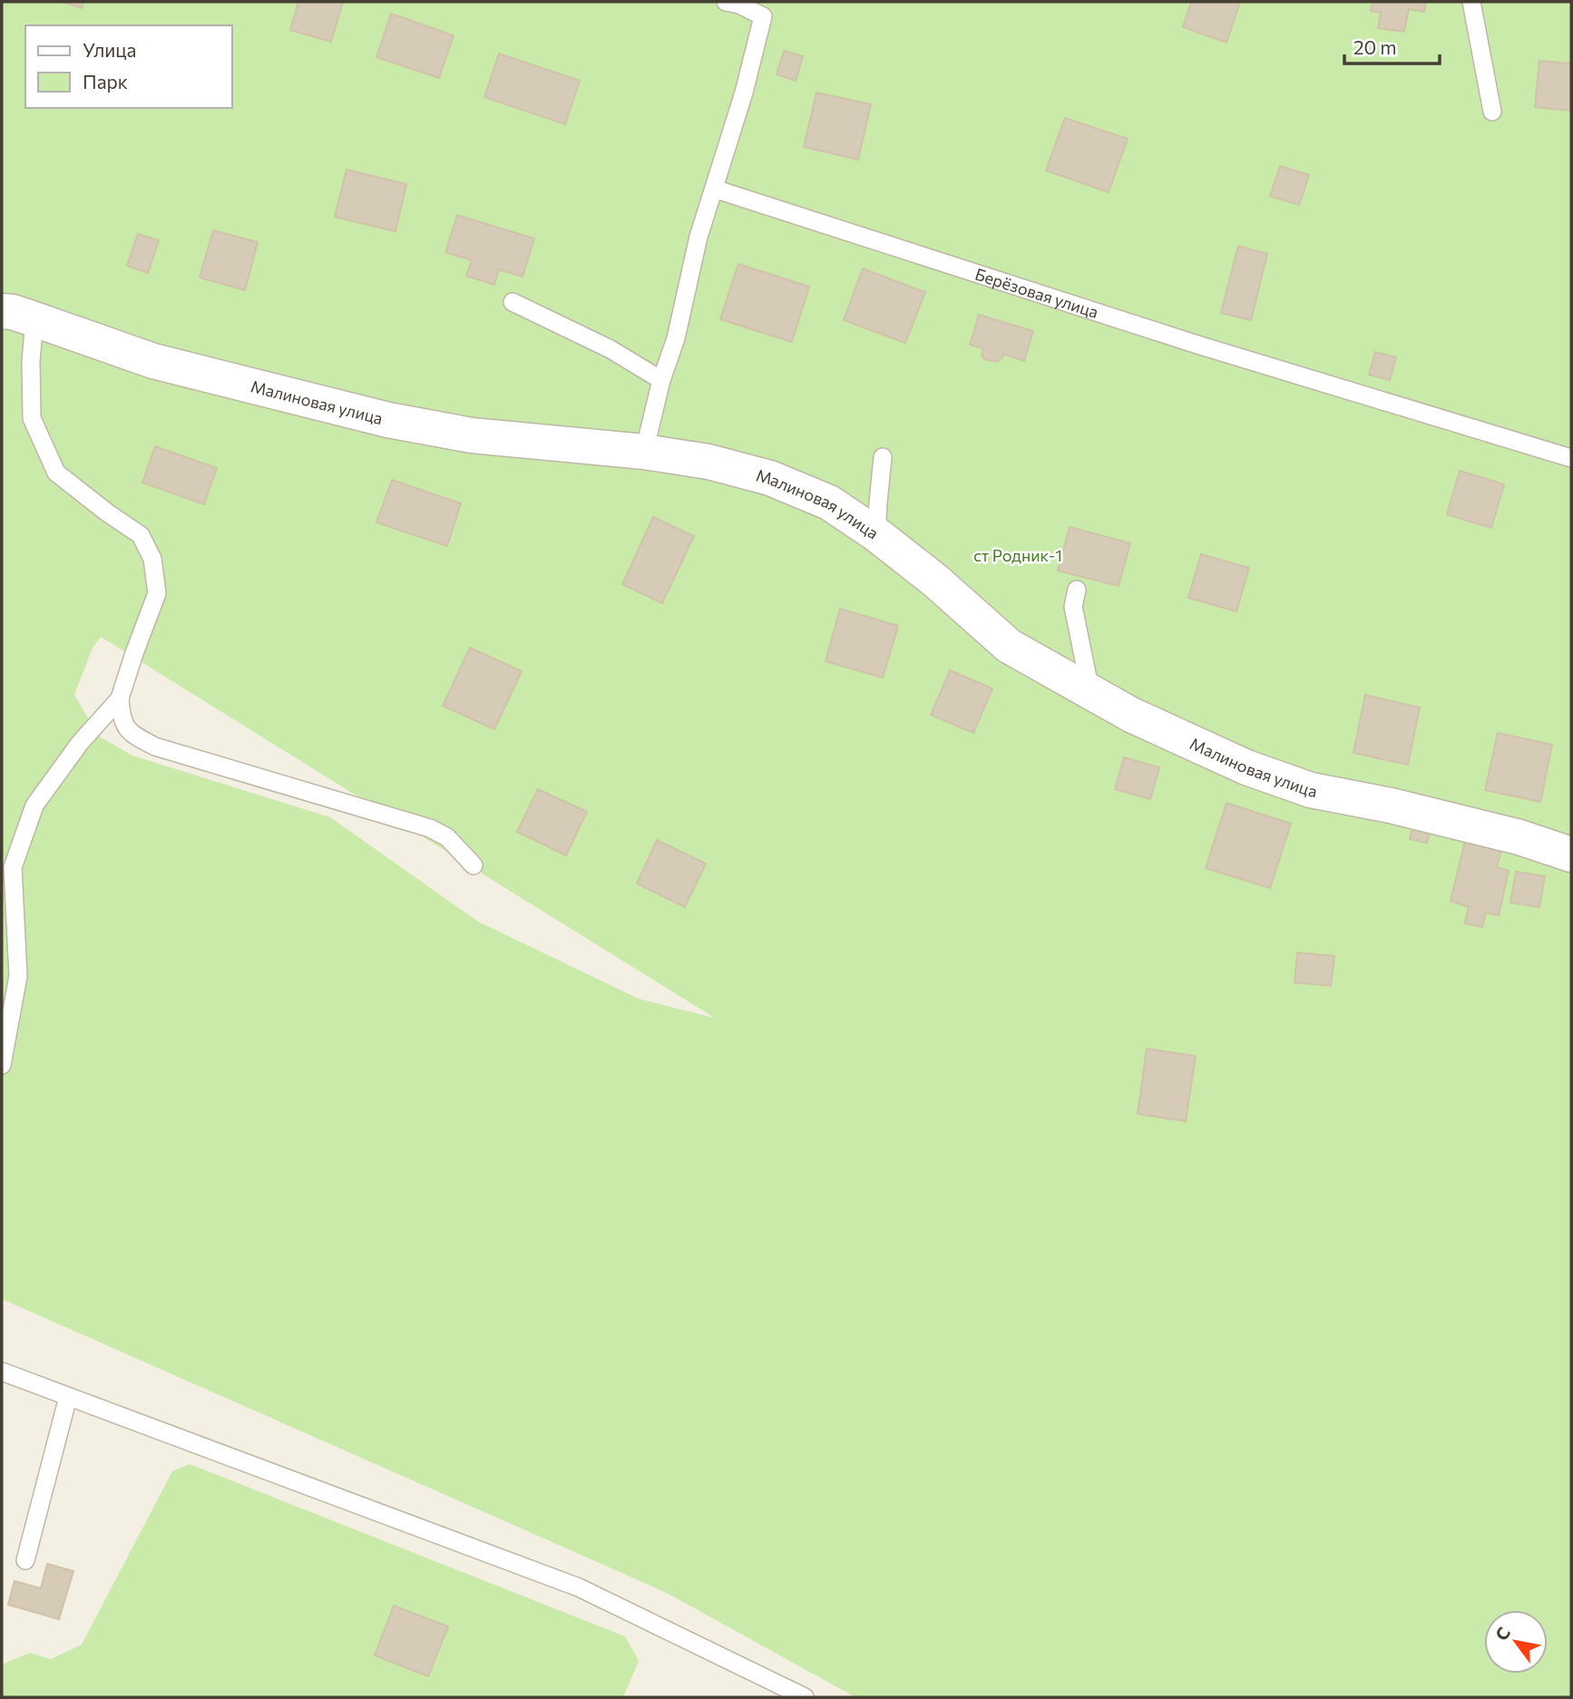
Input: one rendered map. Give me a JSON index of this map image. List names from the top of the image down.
{
  "streets": {
    "street": ["Малиновая улица"],
    "lane": ["Берёзовая улица"]
  },
  "parks": ["ст Родник-1"],
  "legend": ["Улица", "Парк"],
  "scale_bar": "20 m",
  "north": "top left"
}
